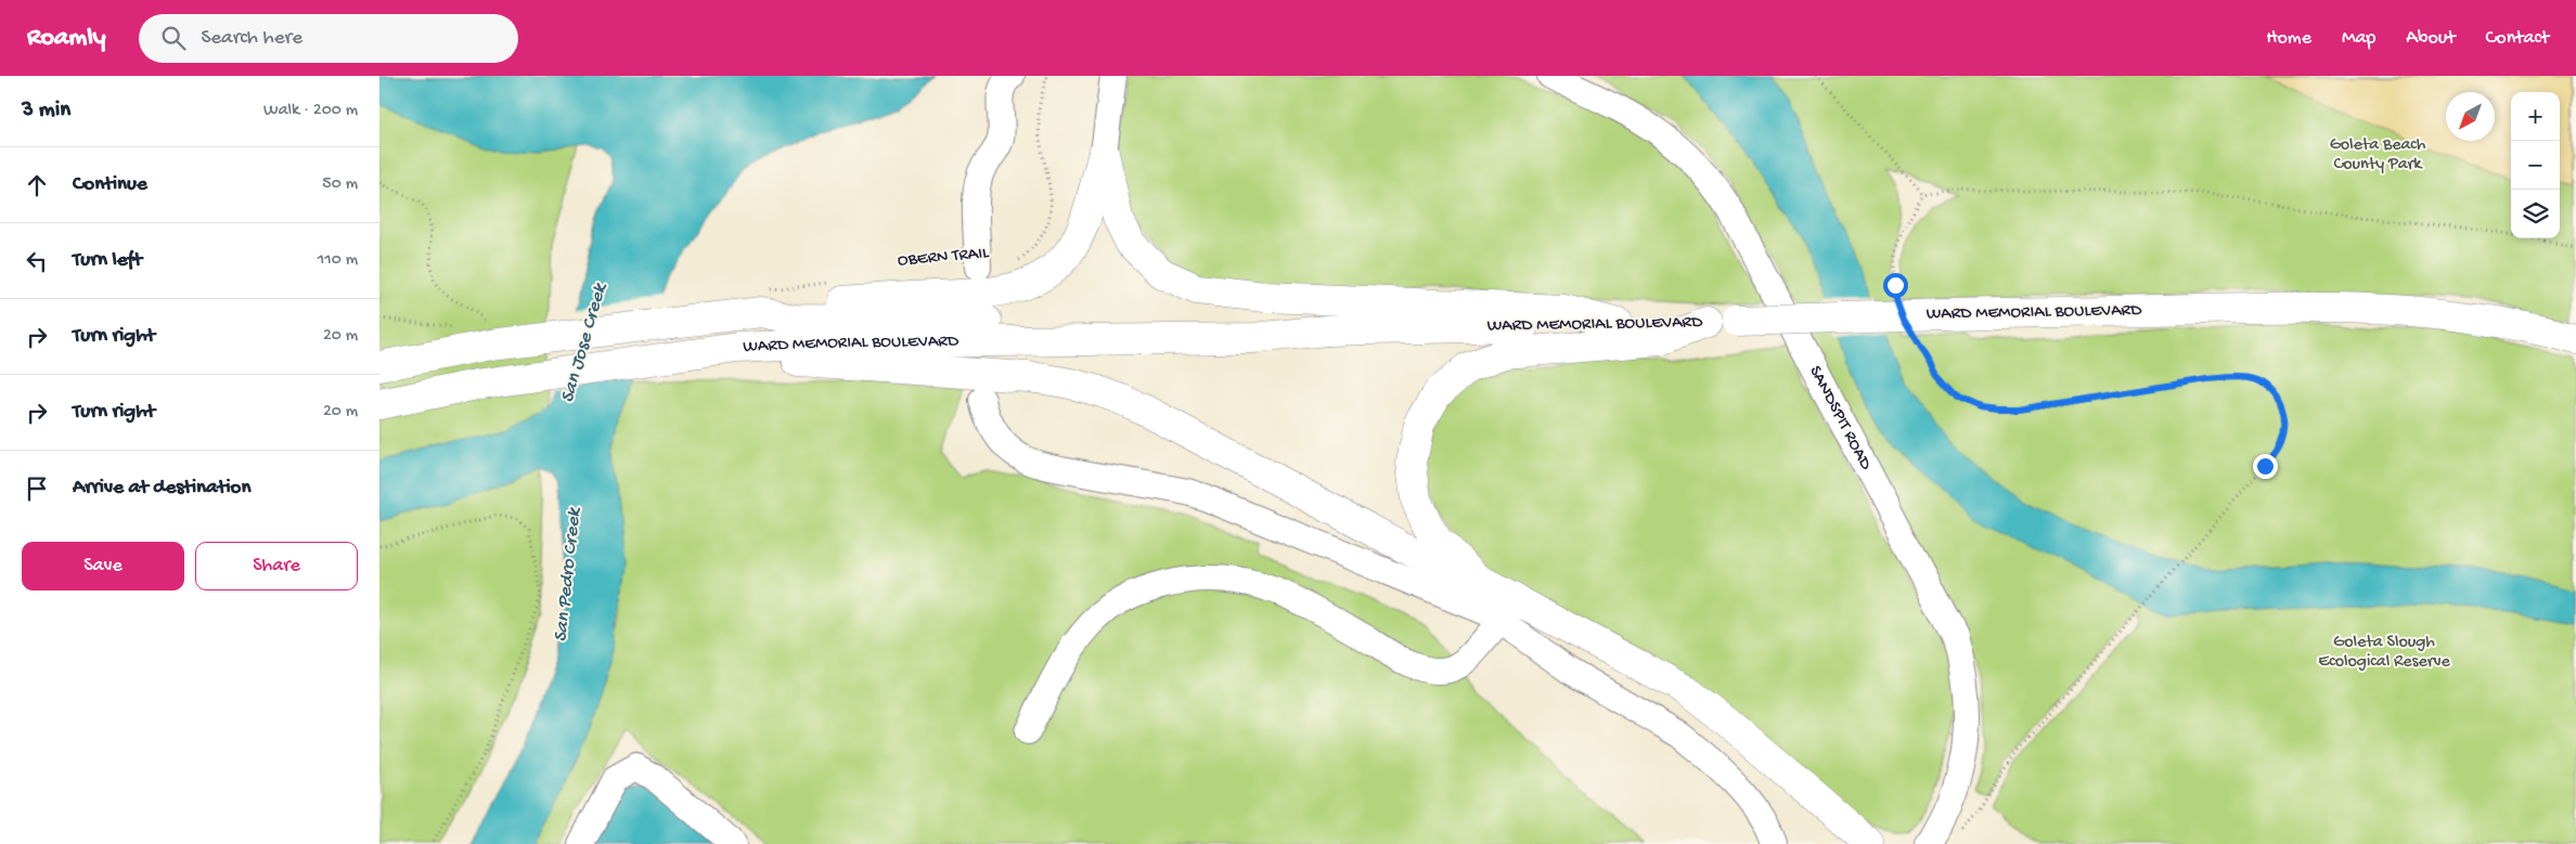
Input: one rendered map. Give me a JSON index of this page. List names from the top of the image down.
{
  "streets": {
    "main road": ["WARD MEMORIAL BOULEVARD"],
    "street": ["SANDSPIT ROAD"],
    "path": ["OBERN TRAIL"]
  },
  "water": ["San Jose Creek", "San Pedro Creek"],
  "parks": ["Goleta Beach County Park", "Goleta Slough Ecological Reserve"],
  "north": "bottom left",
  "page": {
    "header": "Roamly",
    "search": "Search here",
    "nav": [
      "Home",
      "Map",
      "About",
      "Contact"
    ],
    "heading": ["3 min", "Walk · 200 m"],
    "map_buttons": ["+", "−"],
    "list": [
      ["Continue", "50 m"],
      ["Turn left", "110 m"],
      ["Turn right", "20 m"],
      ["Turn right", "20 m"],
      "Arrive at destination"
    ],
    "buttons": ["Save", "Share"]
  }
}
